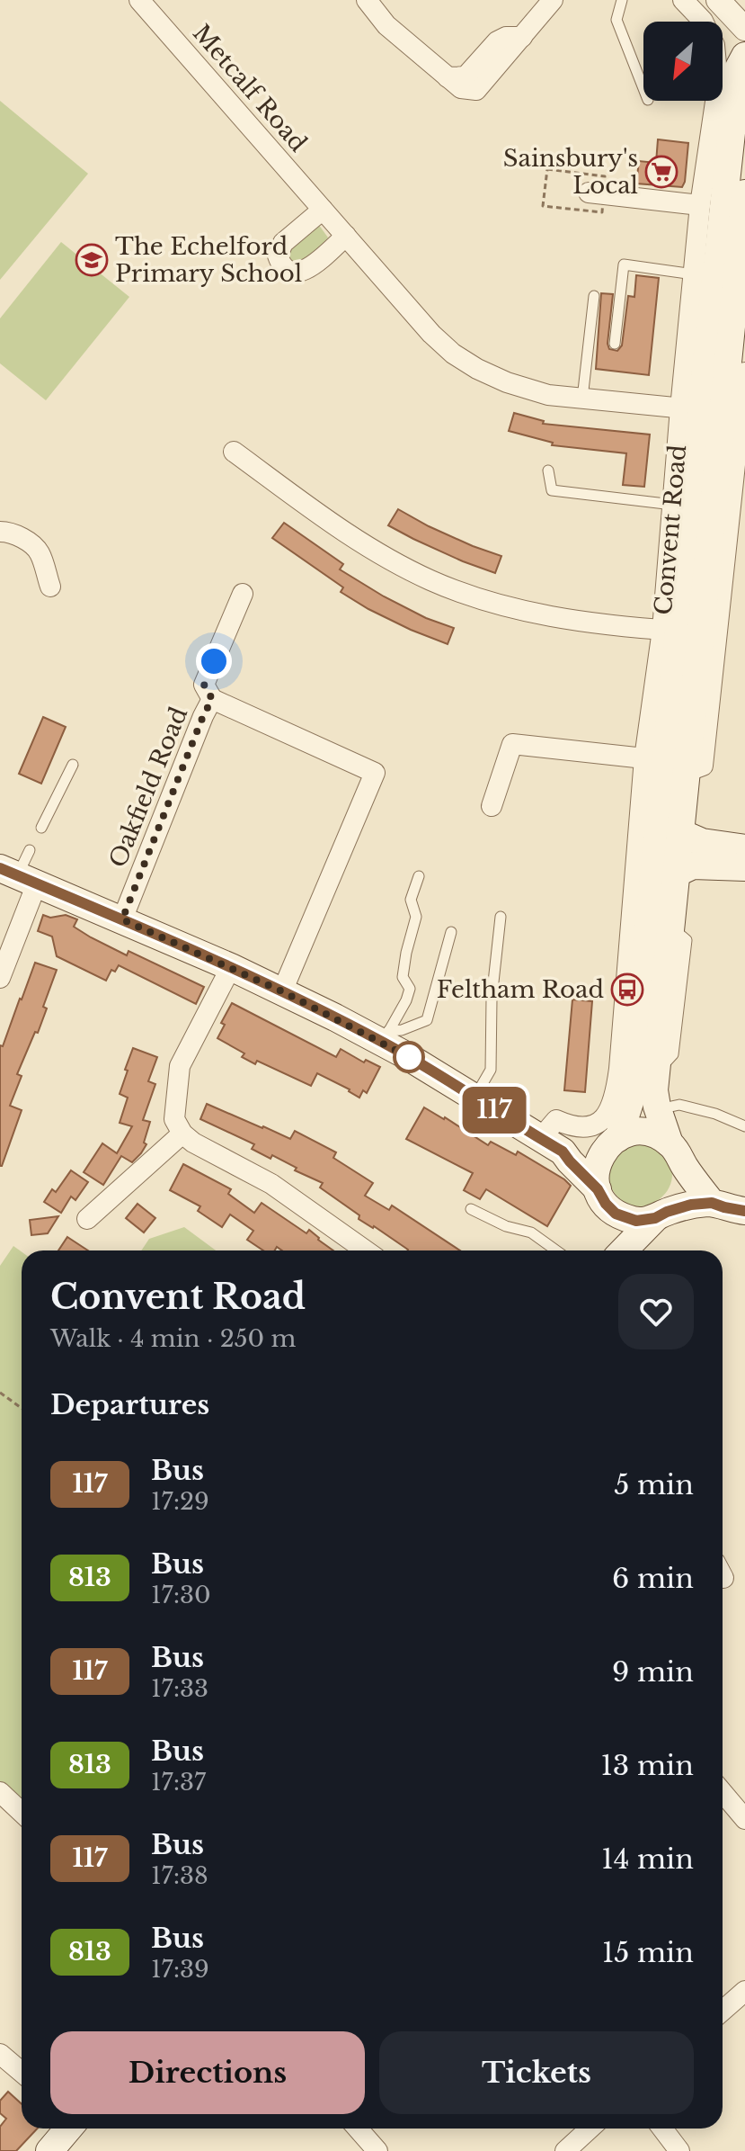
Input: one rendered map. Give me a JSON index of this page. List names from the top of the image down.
{
  "streets": {
    "main road": ["Convent Road"],
    "street": ["Metcalf Road", "Oakfield Road"]
  },
  "crossings": [
    ["Metcalf Road", "Convent Road"]
  ],
  "places": {
    "supermarket": ["Sainsbury's Local"],
    "school or university": ["The Echelford Primary School"],
    "bus stop": ["Feltham Road"]
  },
  "lines": ["bus line 117"],
  "north": "bottom left",
  "page": {
    "on_map": "117",
    "heading": [
      ["Convent Road", "Walk · 4 min · 250 m"],
      "Departures"
    ],
    "list": [
      {
        "mark": "117",
        "name": "Bus",
        "note": "17:29",
        "value": "5 min"
      },
      {
        "mark": "813",
        "name": "Bus",
        "note": "17:30",
        "value": "6 min"
      },
      {
        "mark": "117",
        "name": "Bus",
        "note": "17:33",
        "value": "9 min"
      },
      {
        "mark": "813",
        "name": "Bus",
        "note": "17:37",
        "value": "13 min"
      },
      {
        "mark": "117",
        "name": "Bus",
        "note": "17:38",
        "value": "14 min"
      },
      {
        "mark": "813",
        "name": "Bus",
        "note": "17:39",
        "value": "15 min"
      }
    ],
    "buttons": ["Directions", "Tickets"]
  }
}
